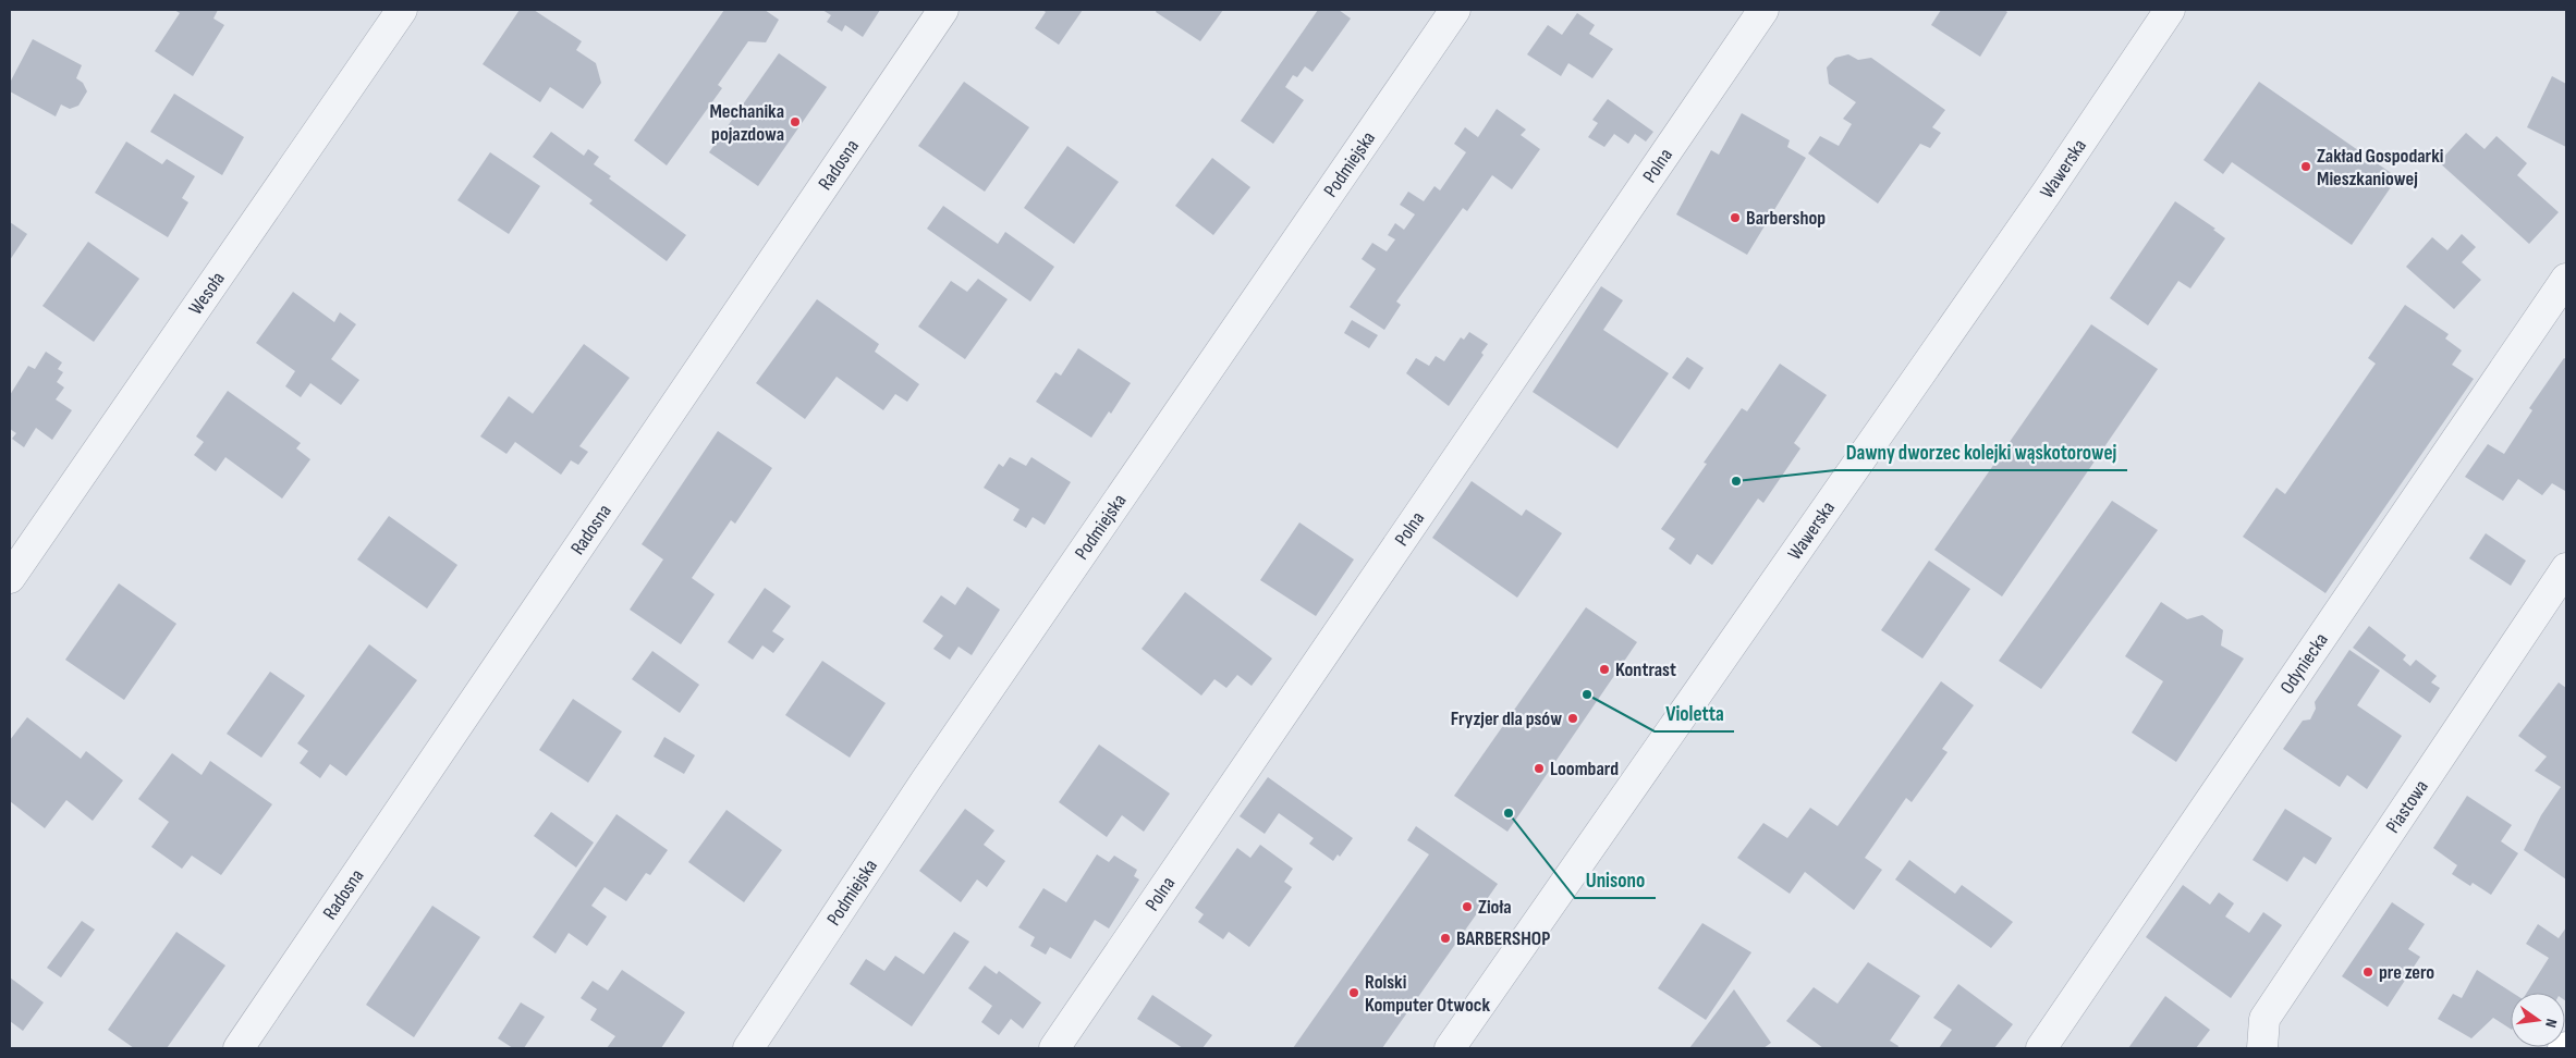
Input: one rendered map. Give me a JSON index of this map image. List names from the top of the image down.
{
  "streets": {
    "street": [
      "Radosna",
      "Podmiejska",
      "Polna",
      "Wawerska",
      "Wesoła",
      "Odyniecka",
      "Piastowa"
    ]
  },
  "places": [
    "Mechanika pojazdowa",
    "Zakład Gospodarki Mieszkaniowej",
    "Barbershop",
    "Dawny dworzec kolejki wąskotorowej",
    "Kontrast",
    "Violetta",
    "Fryzjer dla psów",
    "Loombard",
    "Unisono",
    "Zioła",
    "BARBERSHOP",
    "pre zero",
    "Rolski Komputer Otwock"
  ],
  "north": "right"
}
